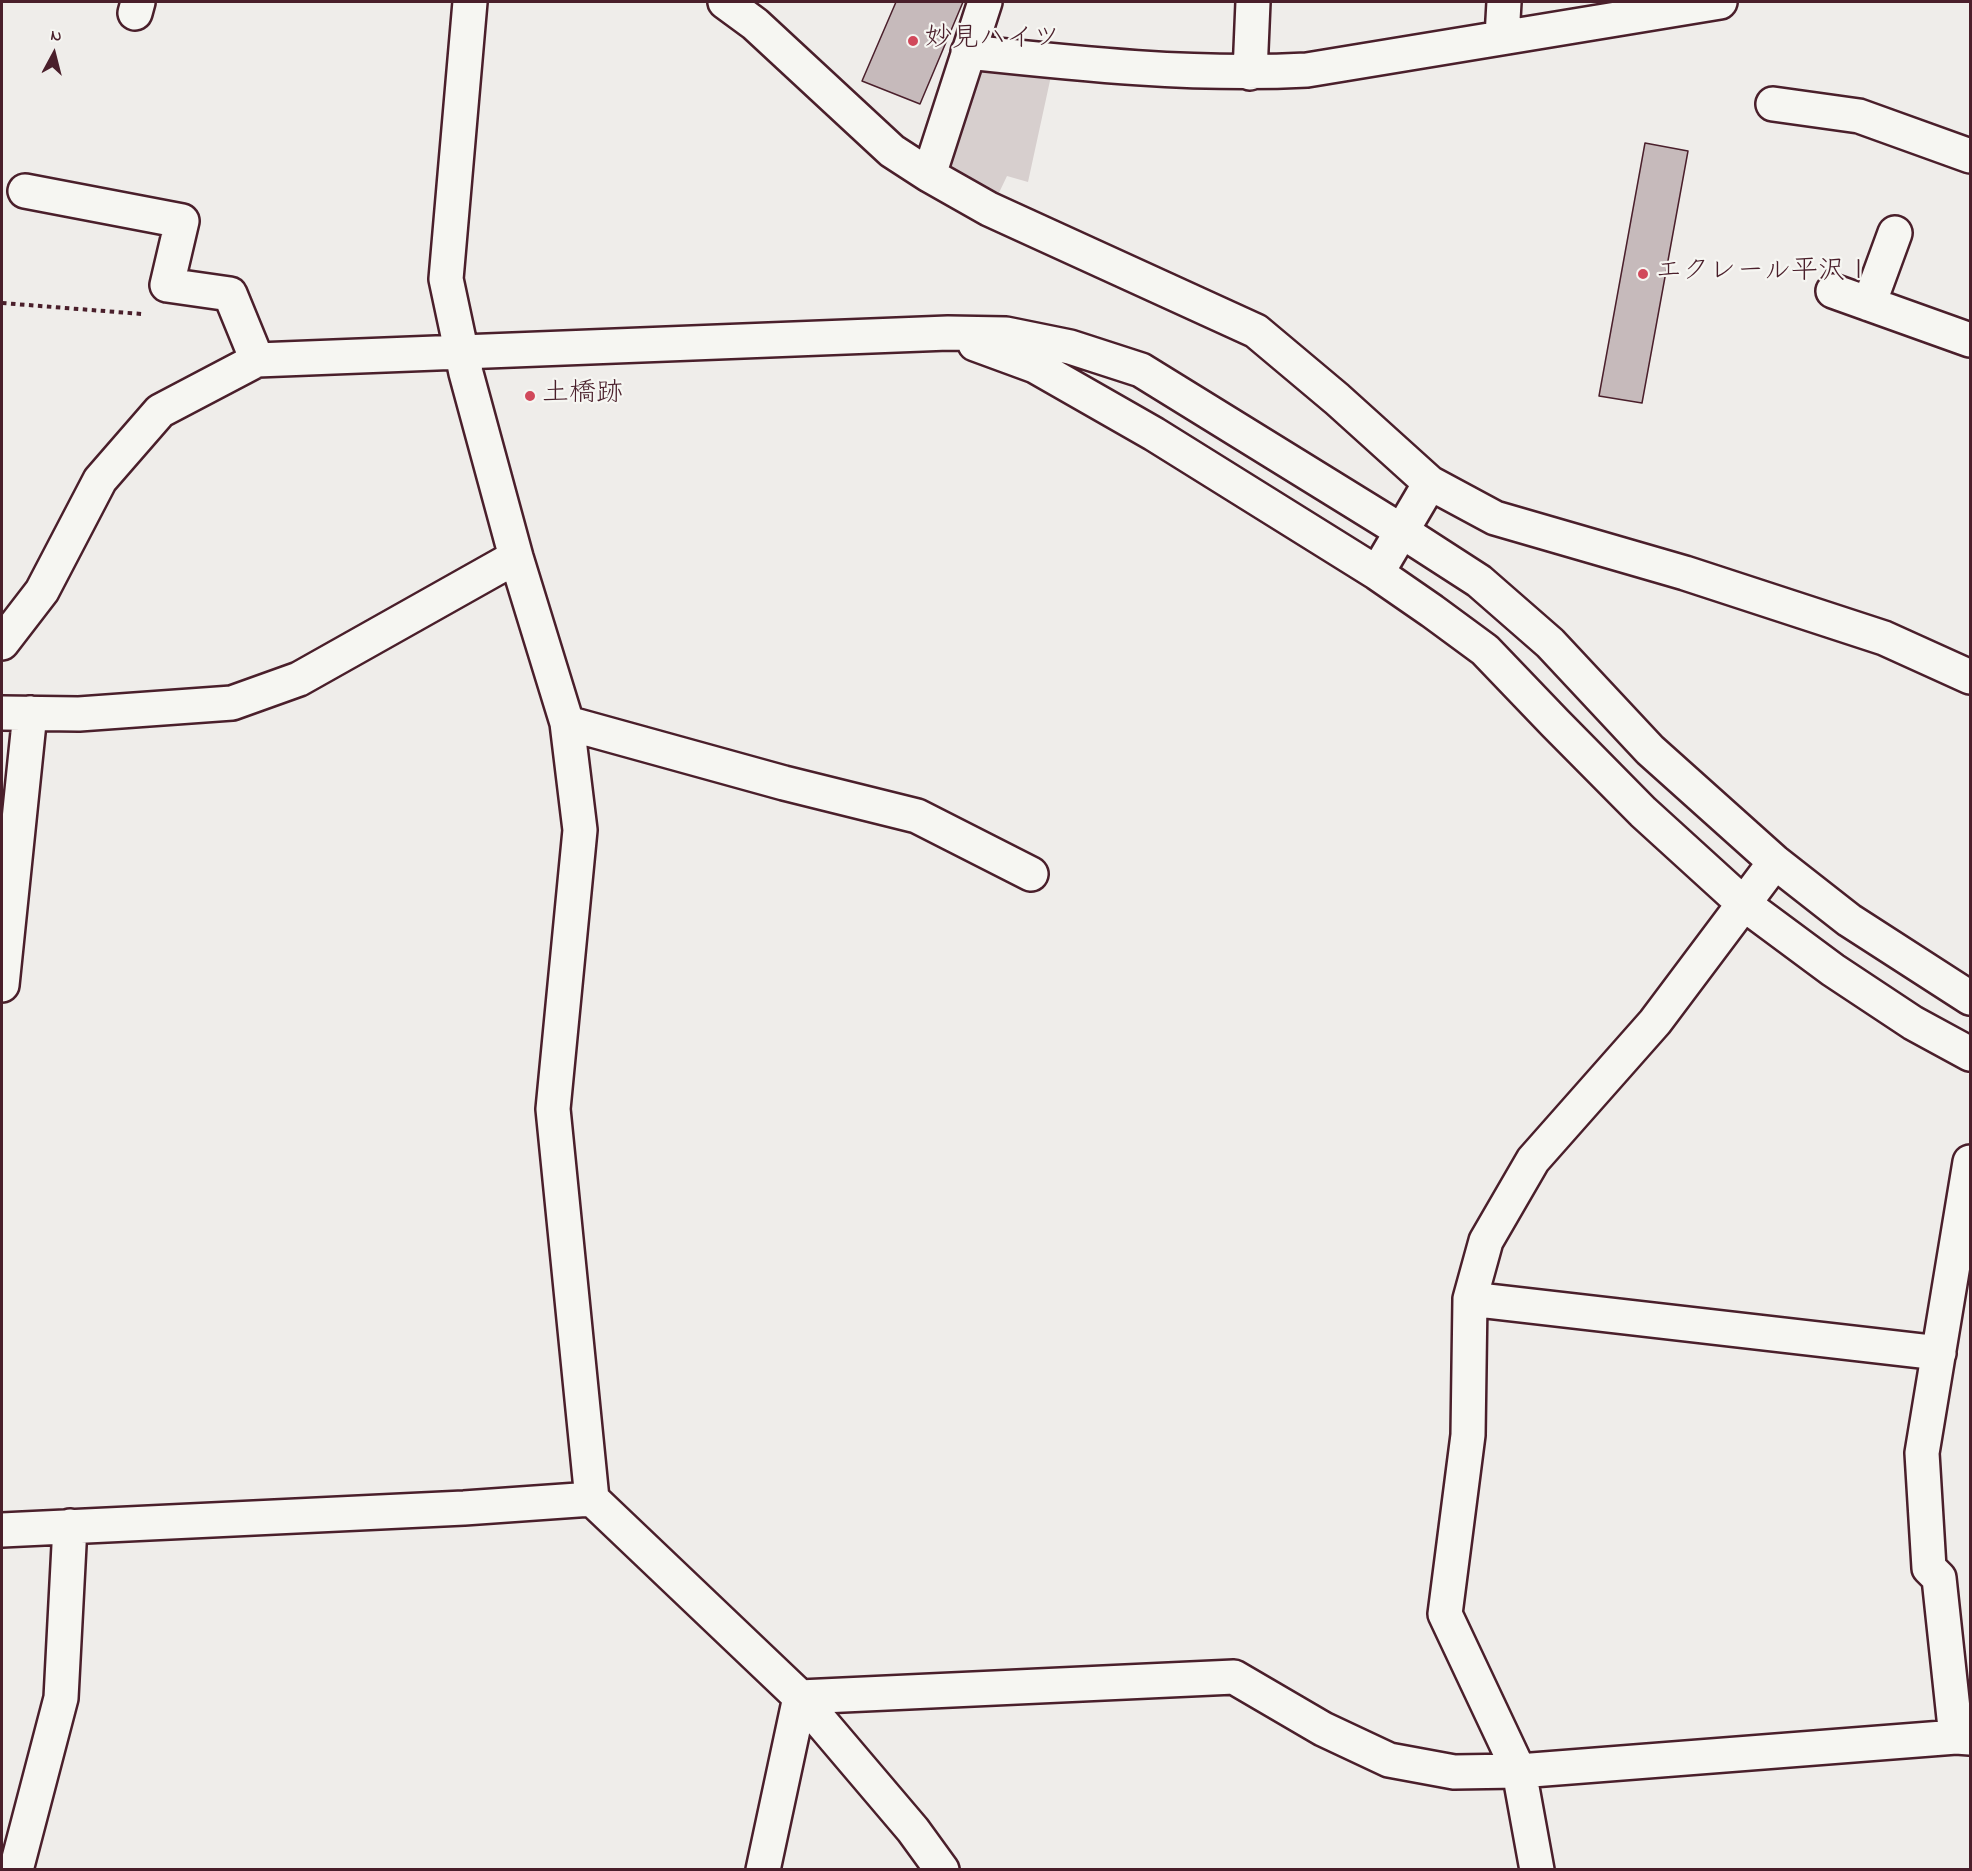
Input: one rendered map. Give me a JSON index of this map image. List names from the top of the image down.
{
  "places": ["妙見ハイツ", "エクレール平沢Ⅰ", "土橋跡"],
  "north": "top"
}
